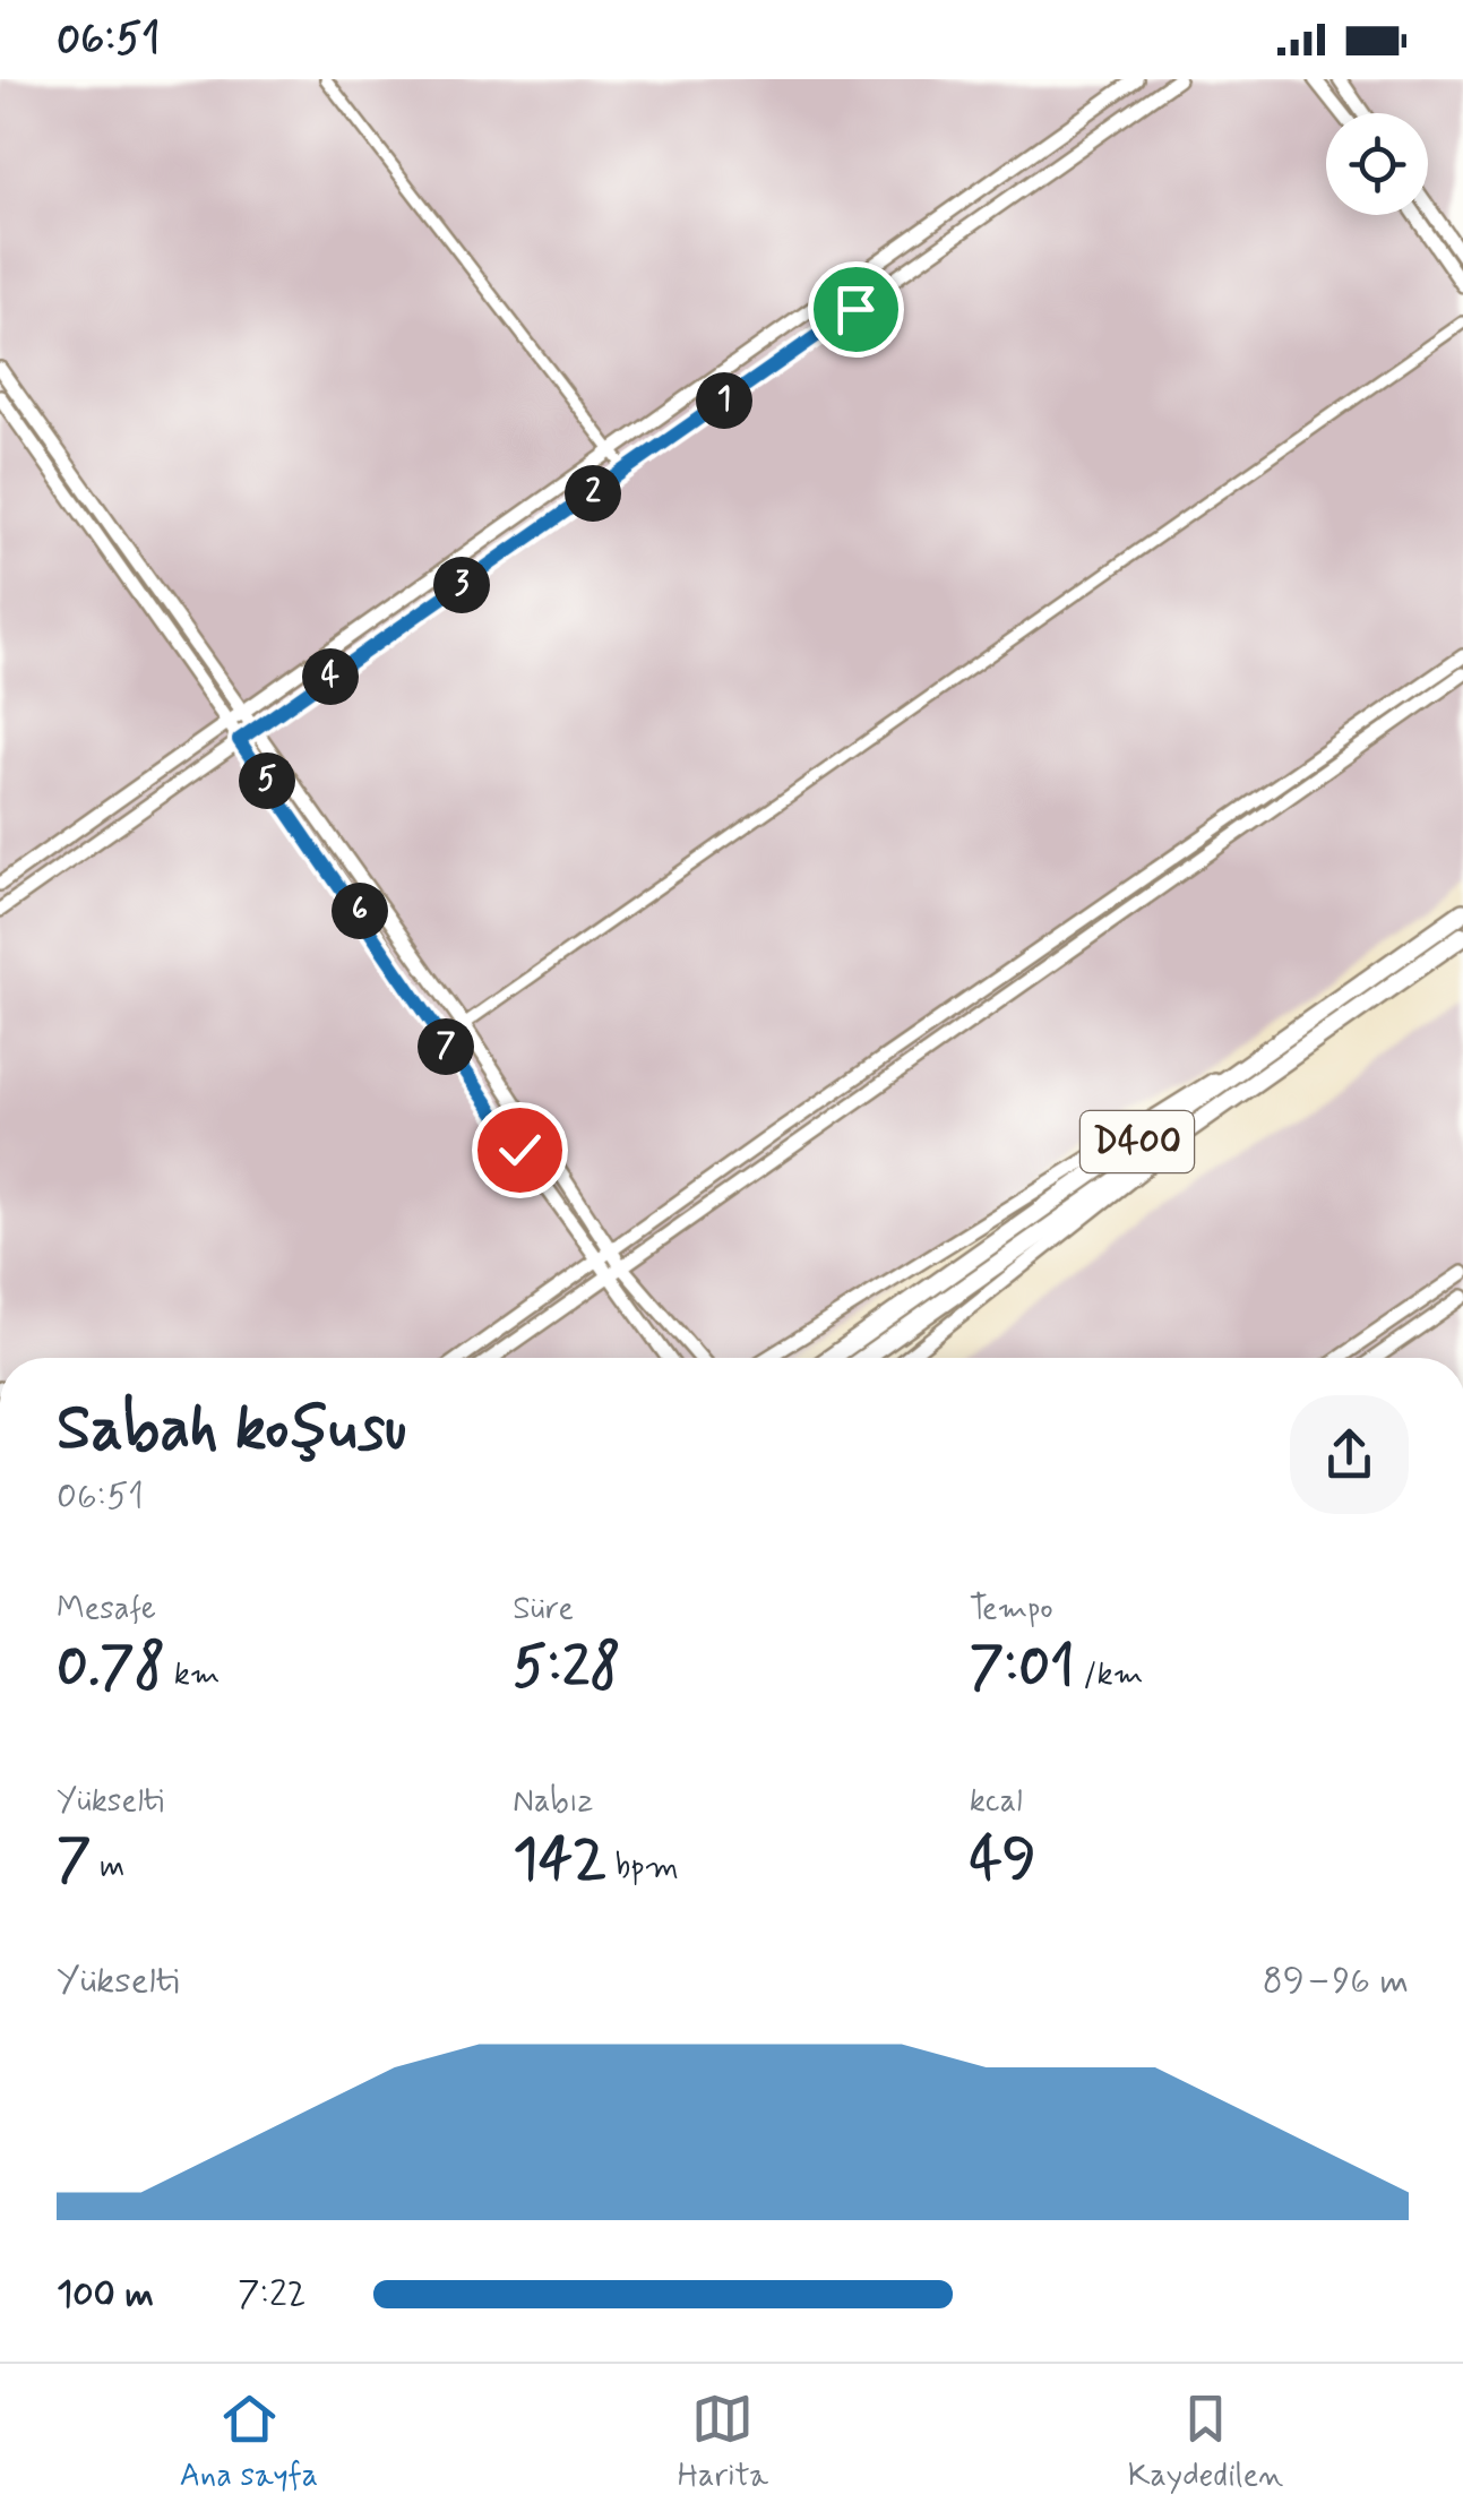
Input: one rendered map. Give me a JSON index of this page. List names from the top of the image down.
{
  "streets": {
    "highway": ["D400"]
  },
  "page": {
    "status": "06:51",
    "pins": [
      "1",
      "2",
      "3",
      "4",
      "5",
      "6",
      "7"
    ],
    "heading": ["Sabah koşusu", "06:51"],
    "stats": [
      ["Mesafe", "0.78 km"],
      ["Süre", "5:28"],
      ["Tempo", "7:01 /km"],
      ["Yükselti", "7 m"],
      ["Nabız", "142 bpm"],
      ["kcal", "49"]
    ],
    "chart": ["Yükselti", "89–96 m"],
    "list": [
      {
        "name": "100 m",
        "note": "7:22"
      }
    ],
    "tabs": ["Ana sayfa", "Harita", "Kaydedilen"]
  }
}
